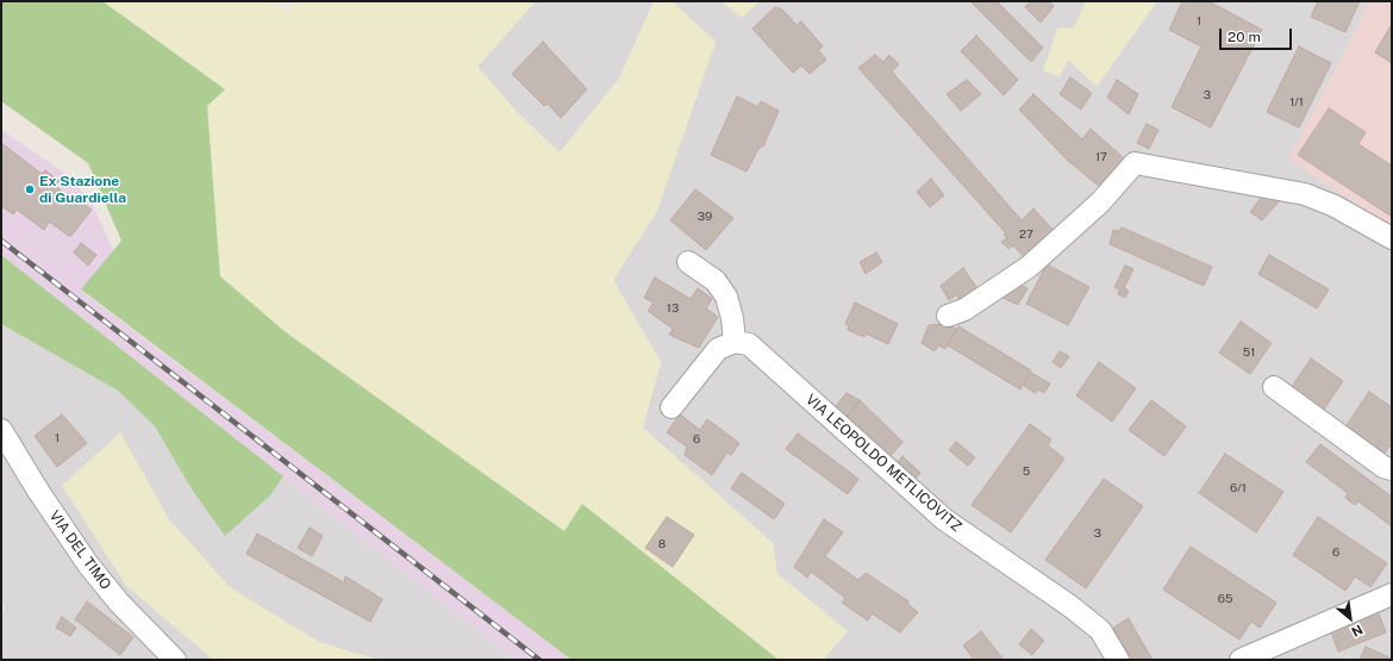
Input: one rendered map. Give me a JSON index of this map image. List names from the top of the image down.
{
  "streets": {
    "street": ["VIA LEOPOLDO METLICOVITZ", "VIA DEL TIMO"]
  },
  "places": ["Ex Stazione di Guardiella"],
  "house_numbers": [
    "1",
    "3",
    "1/1",
    "17",
    "39",
    "27",
    "13",
    "51",
    "1",
    "6",
    "5",
    "6/1",
    "3",
    "8",
    "6",
    "65"
  ],
  "scale_bar": "20 m",
  "north": "bottom right"
}
